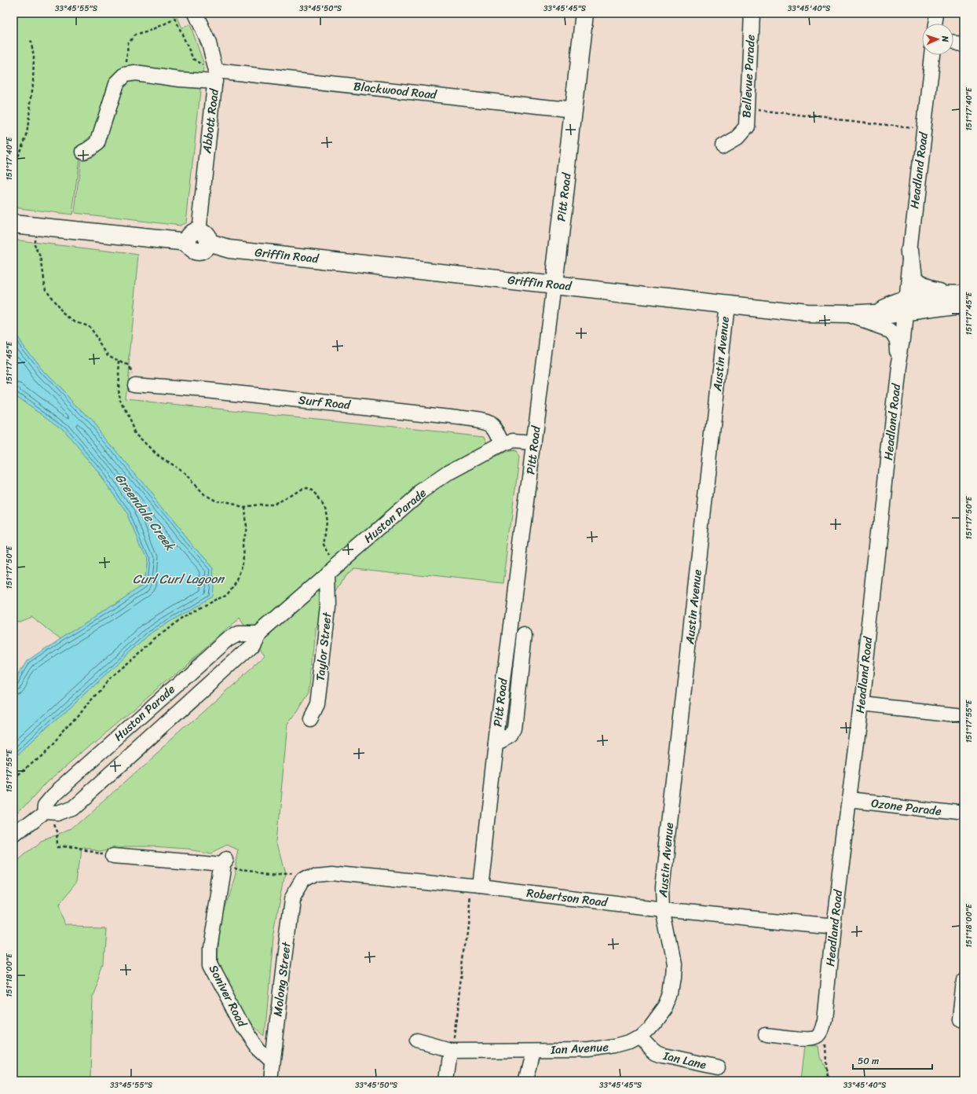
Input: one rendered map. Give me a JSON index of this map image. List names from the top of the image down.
{
  "streets": {
    "main road": ["Pitt Road", "Griffin Road"],
    "street": [
      "Bellevue Parade",
      "Blackwood Road",
      "Abbott Road",
      "Headland Road",
      "Austin Avenue",
      "Surf Road",
      "Huston Parade",
      "Taylor Street",
      "Ozone Parade",
      "Robertson Road",
      "Molong Street",
      "Soniver Road",
      "Ian Avenue",
      "Ian Lane"
    ]
  },
  "crossings": [
    ["Blackwood Road", "Abbott Road"],
    ["Blackwood Road", "Pitt Road"],
    ["Abbott Road", "Griffin Road"],
    ["Headland Road", "Griffin Road"],
    ["Headland Road", "Ozone Parade"],
    ["Headland Road", "Robertson Road"],
    ["Pitt Road", "Griffin Road"],
    ["Pitt Road", "Huston Parade"],
    ["Pitt Road", "Robertson Road"],
    ["Griffin Road", "Austin Avenue"],
    ["Austin Avenue", "Robertson Road"],
    ["Austin Avenue", "Ian Avenue"],
    ["Surf Road", "Huston Parade"],
    ["Huston Parade", "Taylor Street"],
    ["Robertson Road", "Molong Street"],
    ["Robertson Road", "Ian Avenue"],
    ["Molong Street", "Soniver Road"],
    ["Ian Avenue", "Ian Lane"]
  ],
  "water": ["Greendale Creek", "Curl Curl Lagoon"],
  "scale_bar": "50 m",
  "north": "right",
  "coordinates": [
    "33°45'55\"S",
    "33°45'50\"S",
    "33°45'45\"S",
    "33°45'40\"S",
    "151°17'40\"E",
    "151°17'45\"E",
    "151°17'50\"E",
    "151°17'55\"E",
    "151°18'00\"E"
  ]
}
